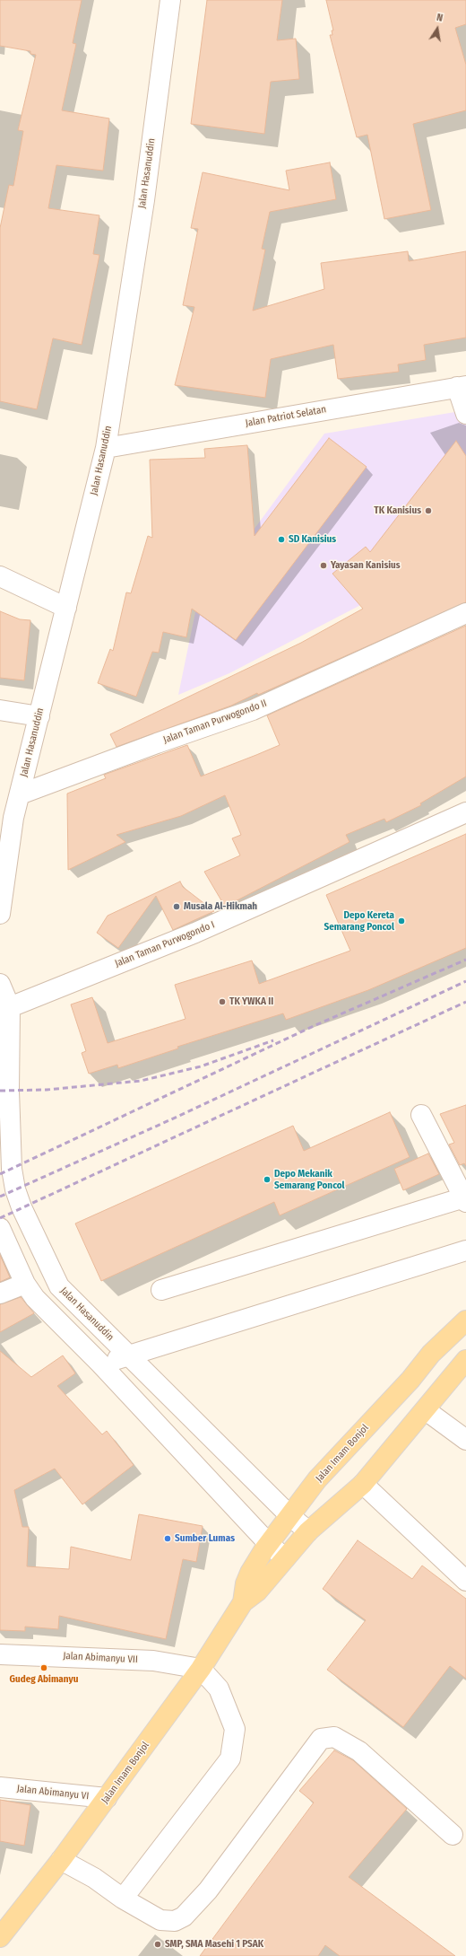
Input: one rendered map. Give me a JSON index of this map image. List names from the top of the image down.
{
  "streets": {
    "main road": ["Jalan Imam Bonjol"],
    "street": [
      "Jalan Hasanuddin",
      "Jalan Patriot Selatan",
      "Jalan Taman Purwogondo II",
      "Jalan Taman Purwogondo I",
      "Jalan Abimanyu VII",
      "Jalan Abimanyu VI"
    ]
  },
  "crossings": [
    ["Jalan Hasanuddin", "Jalan Patriot Selatan"],
    ["Jalan Hasanuddin", "Jalan Taman Purwogondo II"],
    ["Jalan Hasanuddin", "Jalan Taman Purwogondo I"],
    ["Jalan Hasanuddin", "Jalan Imam Bonjol"],
    ["Jalan Imam Bonjol", "Jalan Abimanyu VII"],
    ["Jalan Imam Bonjol", "Jalan Abimanyu VI"]
  ],
  "places": [
    "TK Kanisius",
    "SD Kanisius",
    "Yayasan Kanisius",
    "Musala Al-Hikmah",
    "Depo Kereta Semarang Poncol",
    "TK YWKA II",
    "Depo Mekanik Semarang Poncol",
    "Sumber Lumas",
    "Gudeg Abimanyu",
    "SMP, SMA Masehi 1 PSAK"
  ],
  "north": "top"
}
